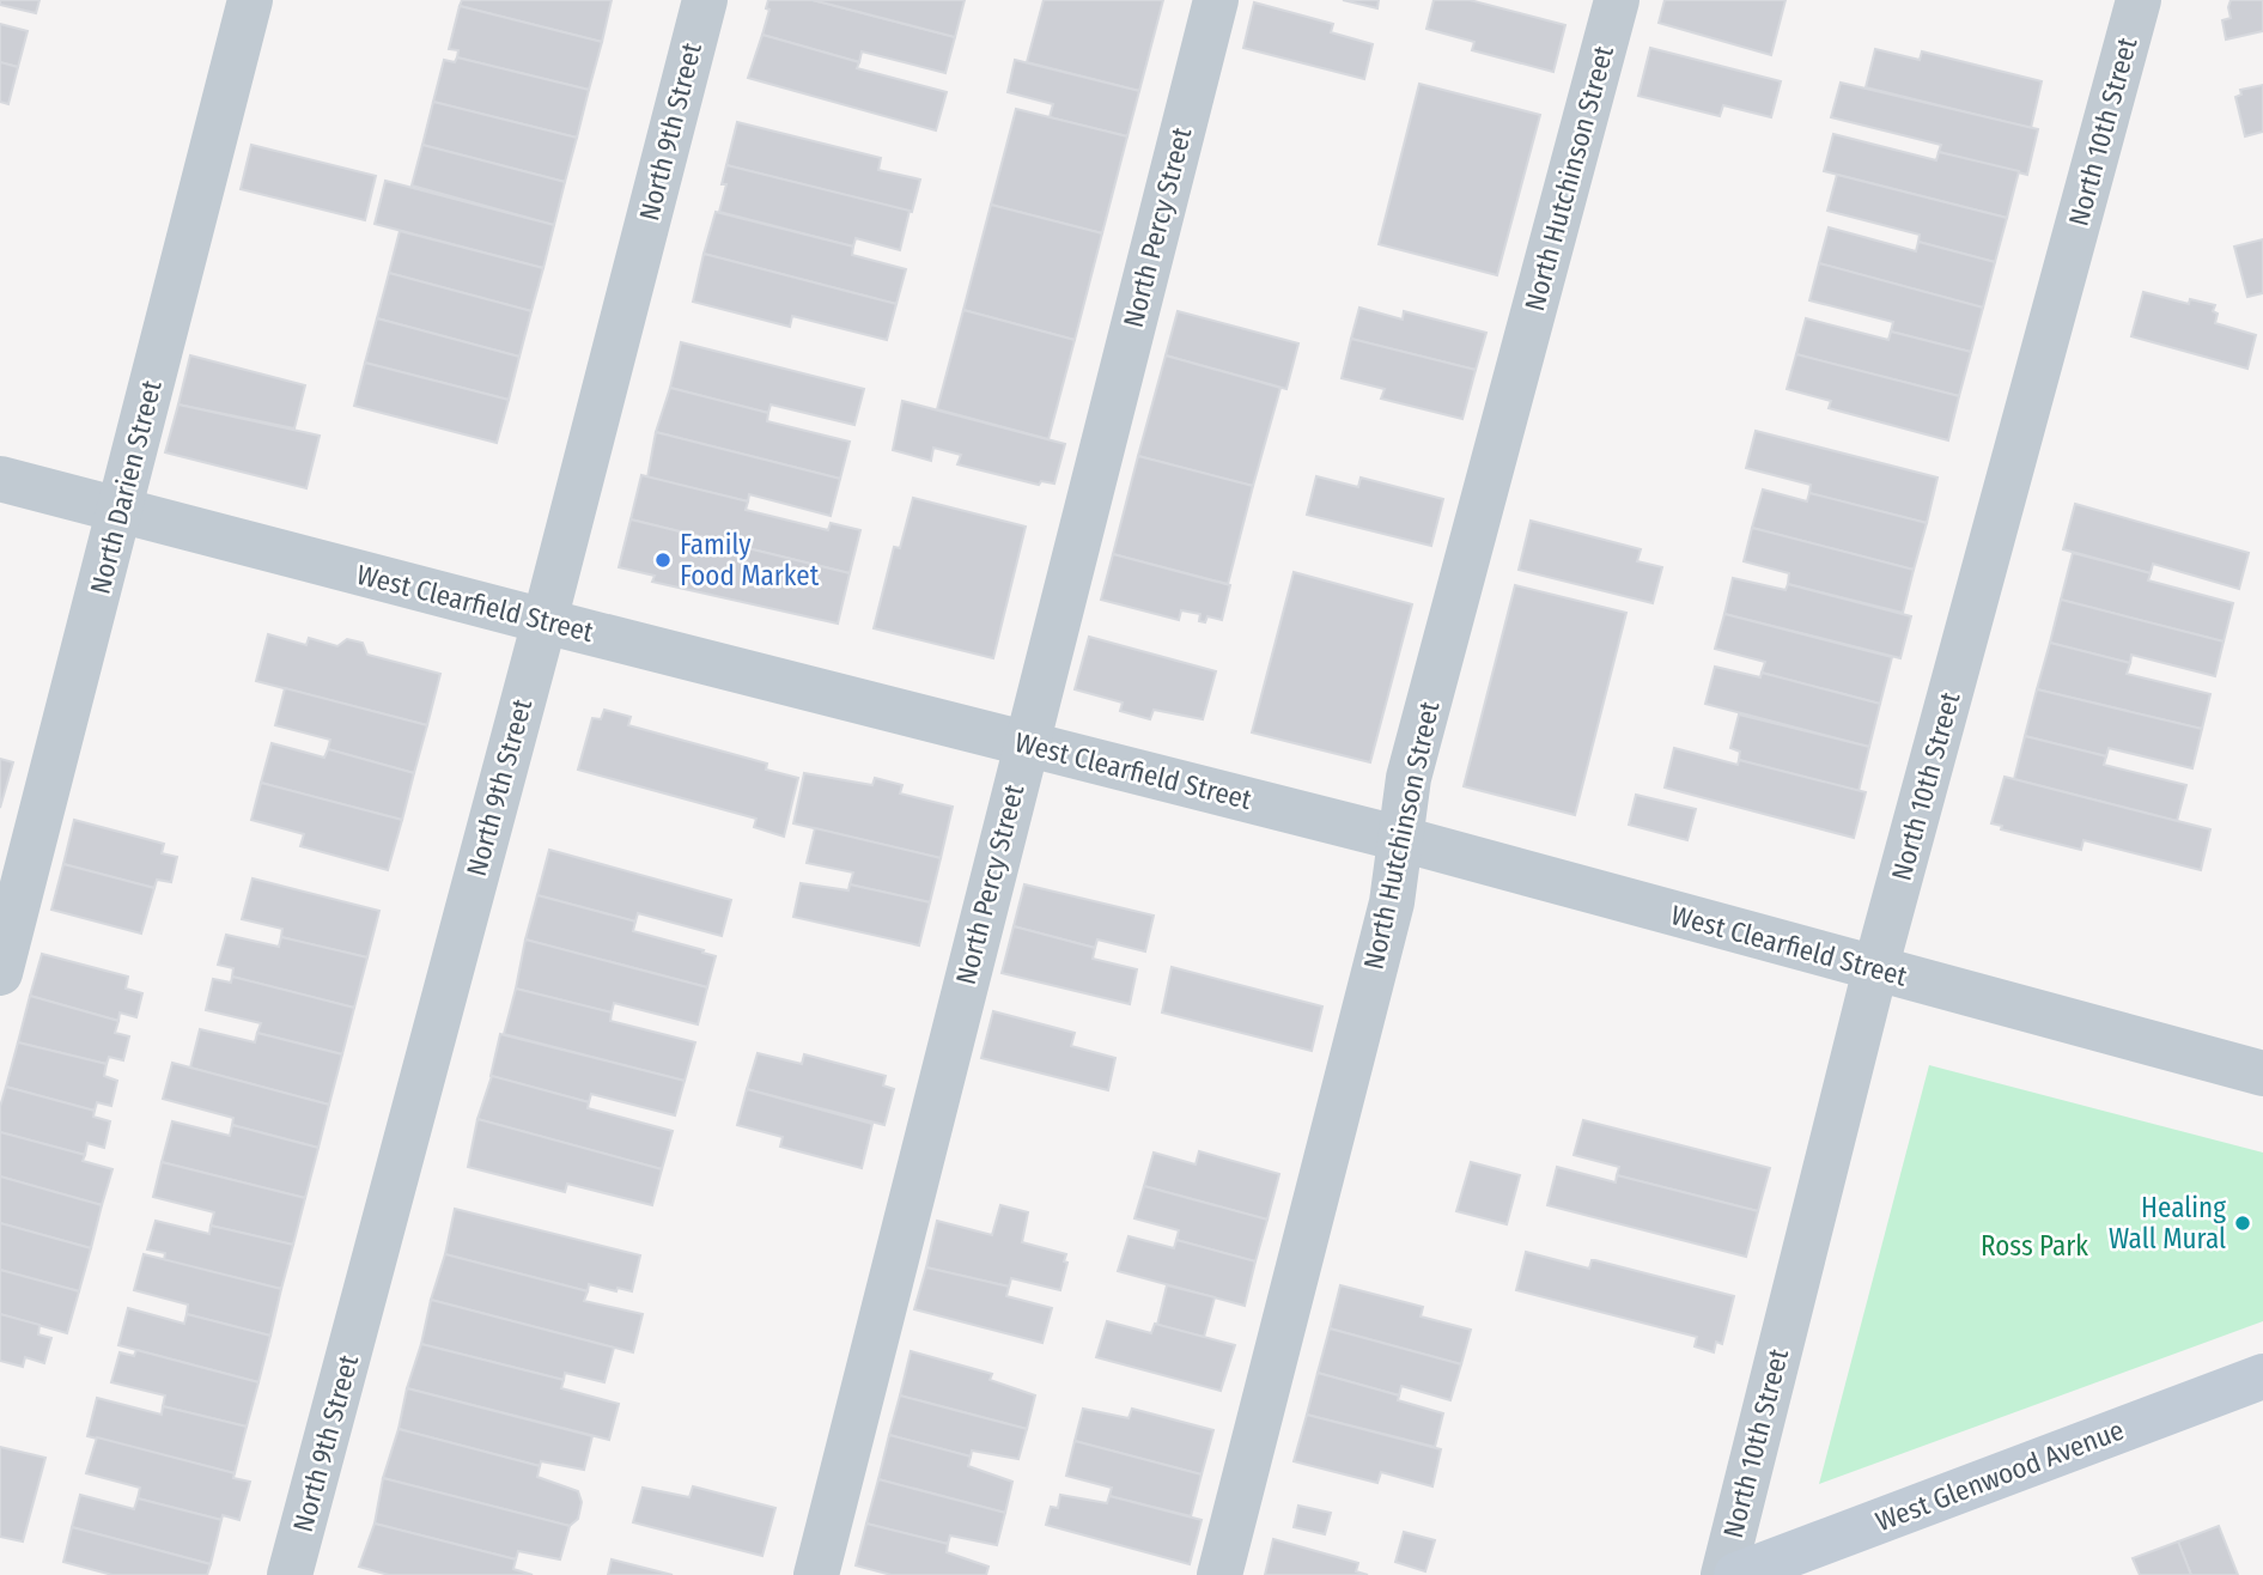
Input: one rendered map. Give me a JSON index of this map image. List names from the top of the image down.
{
  "streets": {
    "main road": ["West Glenwood Avenue"],
    "street": [
      "North 9th Street",
      "North 10th Street",
      "North Hutchinson Street",
      "North Percy Street",
      "North Darien Street",
      "West Clearfield Street"
    ]
  },
  "crossings": [
    ["North 9th Street", "West Clearfield Street"],
    ["North 10th Street", "West Clearfield Street"],
    ["North Hutchinson Street", "West Clearfield Street"],
    ["North Percy Street", "West Clearfield Street"],
    ["North Darien Street", "West Clearfield Street"]
  ],
  "parks": ["Ross Park"],
  "places": ["Family Food Market", "Healing Wall Mural"]
}
